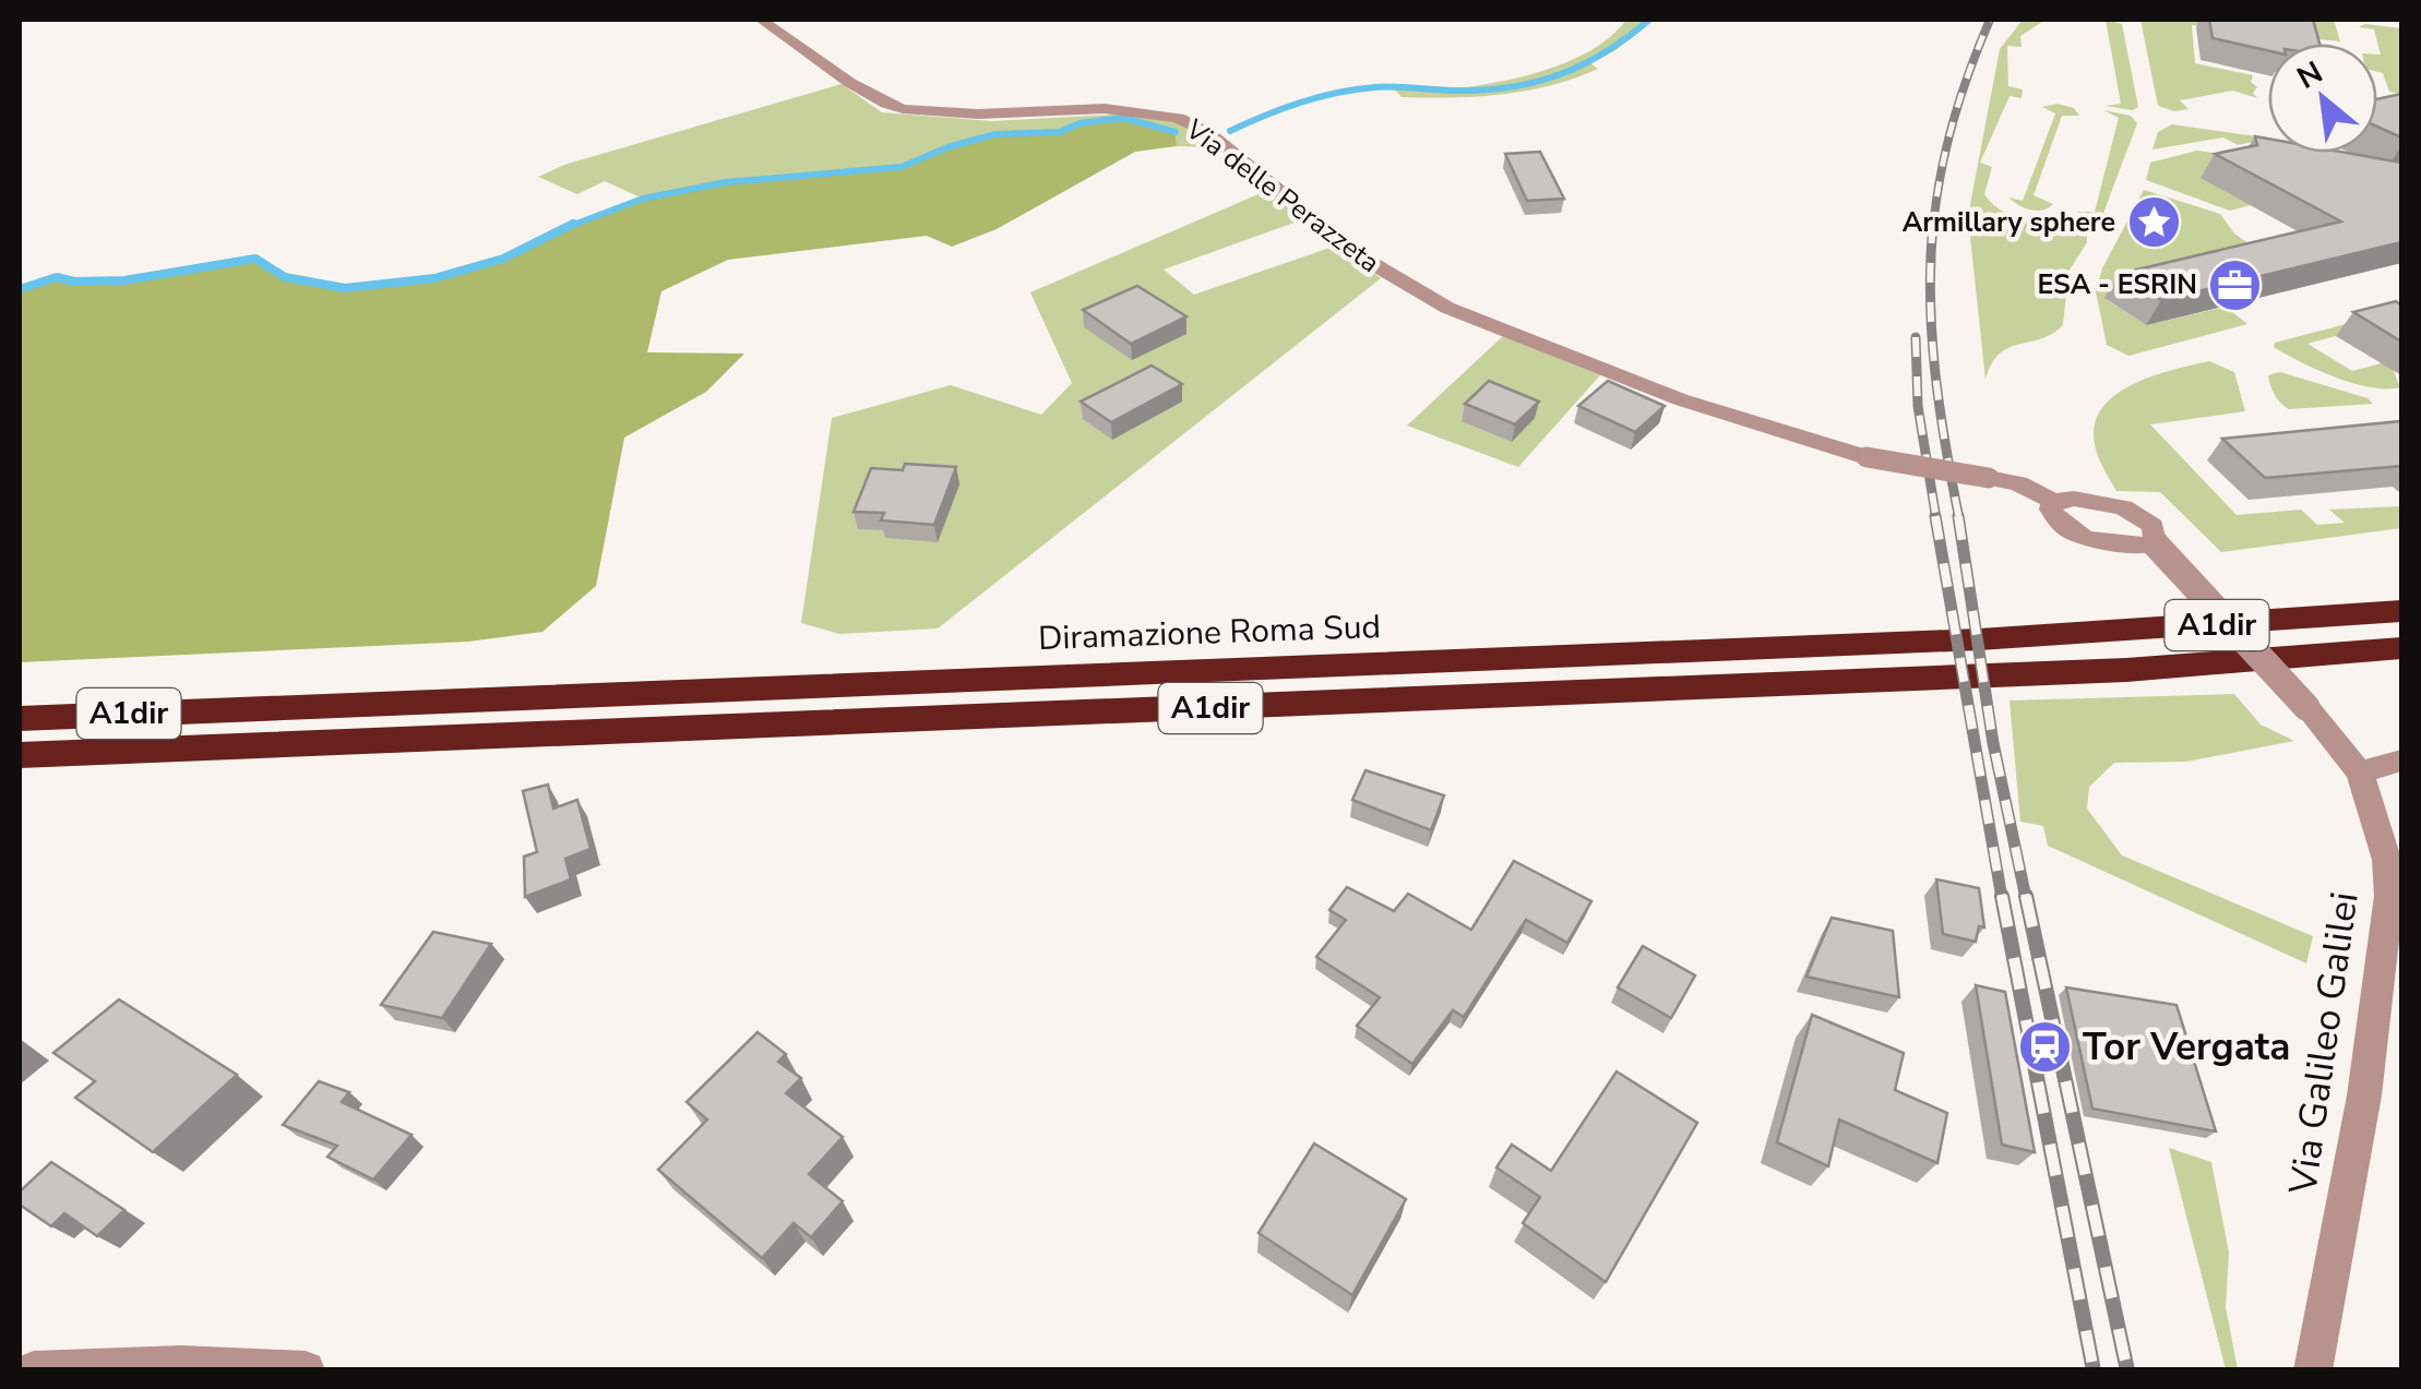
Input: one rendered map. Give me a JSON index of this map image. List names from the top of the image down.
{
  "streets": {
    "highway": ["A1dir", "Diramazione Roma Sud"],
    "street": ["Via delle Perazzeta", "Via Galileo Galilei"]
  },
  "crossings": [
    ["Via delle Perazzeta", "Via Galileo Galilei"]
  ],
  "places": {
    "place": ["Armillary sphere"],
    "office": ["ESA - ESRIN"],
    "station": ["Tor Vergata"]
  },
  "north": "top left"
}
